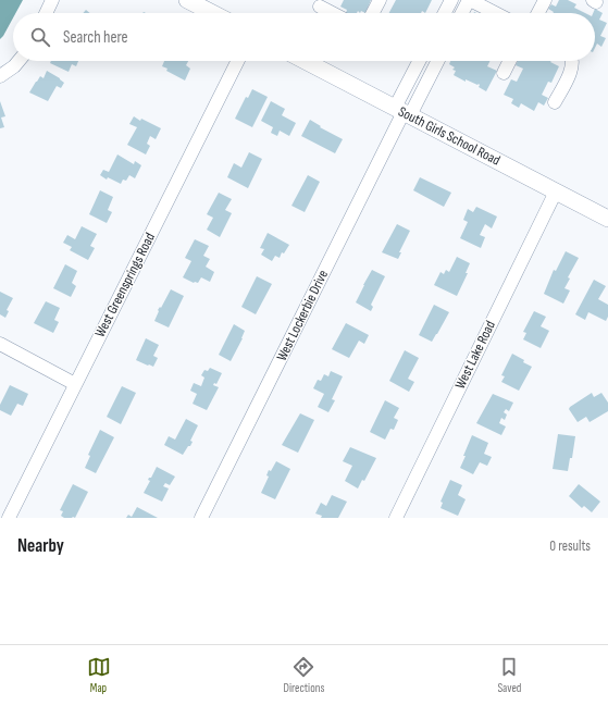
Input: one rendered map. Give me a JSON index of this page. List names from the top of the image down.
{
  "streets": {
    "main road": ["South Girls School Road"],
    "street": ["West Greensprings Road", "West Lockerbie Drive", "West Lake Road"]
  },
  "crossings": [
    ["South Girls School Road", "West Lockerbie Drive"],
    ["South Girls School Road", "West Lake Road"]
  ],
  "page": {
    "search": "Search here",
    "heading": ["Nearby", "0 results"],
    "nav": ["Map", "Directions", "Saved"]
  }
}
